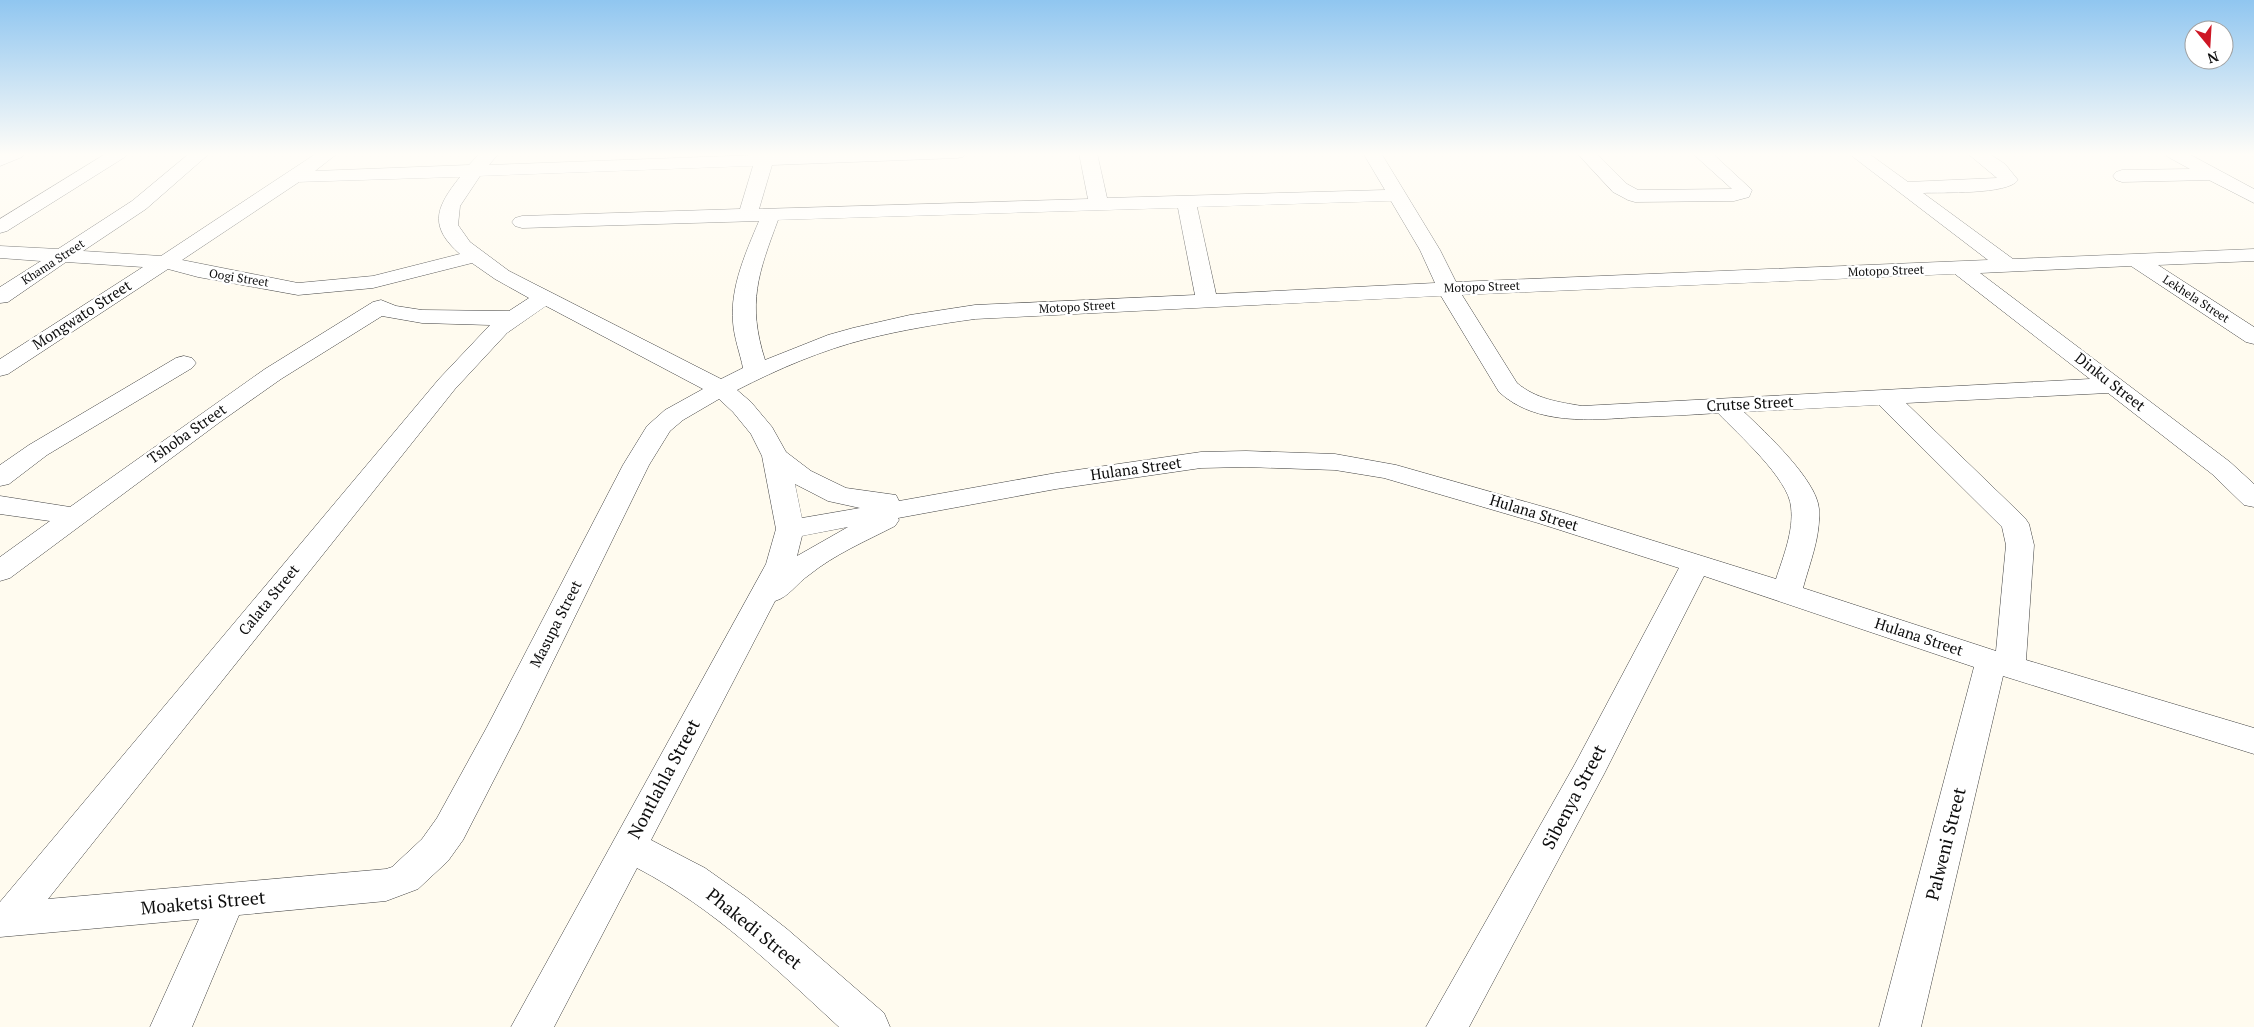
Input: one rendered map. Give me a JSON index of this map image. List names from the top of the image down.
{
  "streets": {
    "street": [
      "Khama Street",
      "Motopo Street",
      "Oogi Street",
      "Lekhela Street",
      "Mongwato Street",
      "Dinku Street",
      "Crutse Street",
      "Tshoba Street",
      "Hulana Street",
      "Calata Street",
      "Masupa Street",
      "Nontlahla Street",
      "Sibenya Street",
      "Palweni Street",
      "Moaketsi Street",
      "Phakedi Street"
    ]
  },
  "crossings": [
    ["Khama Street", "Oogi Street"],
    ["Motopo Street", "Lekhela Street"],
    ["Motopo Street", "Dinku Street"],
    ["Motopo Street", "Crutse Street"],
    ["Motopo Street", "Masupa Street"],
    ["Oogi Street", "Mongwato Street"],
    ["Dinku Street", "Crutse Street"],
    ["Crutse Street", "Palweni Street"],
    ["Hulana Street", "Nontlahla Street"],
    ["Hulana Street", "Sibenya Street"],
    ["Hulana Street", "Palweni Street"],
    ["Calata Street", "Moaketsi Street"],
    ["Masupa Street", "Moaketsi Street"],
    ["Nontlahla Street", "Phakedi Street"]
  ],
  "north": "bottom"
}
